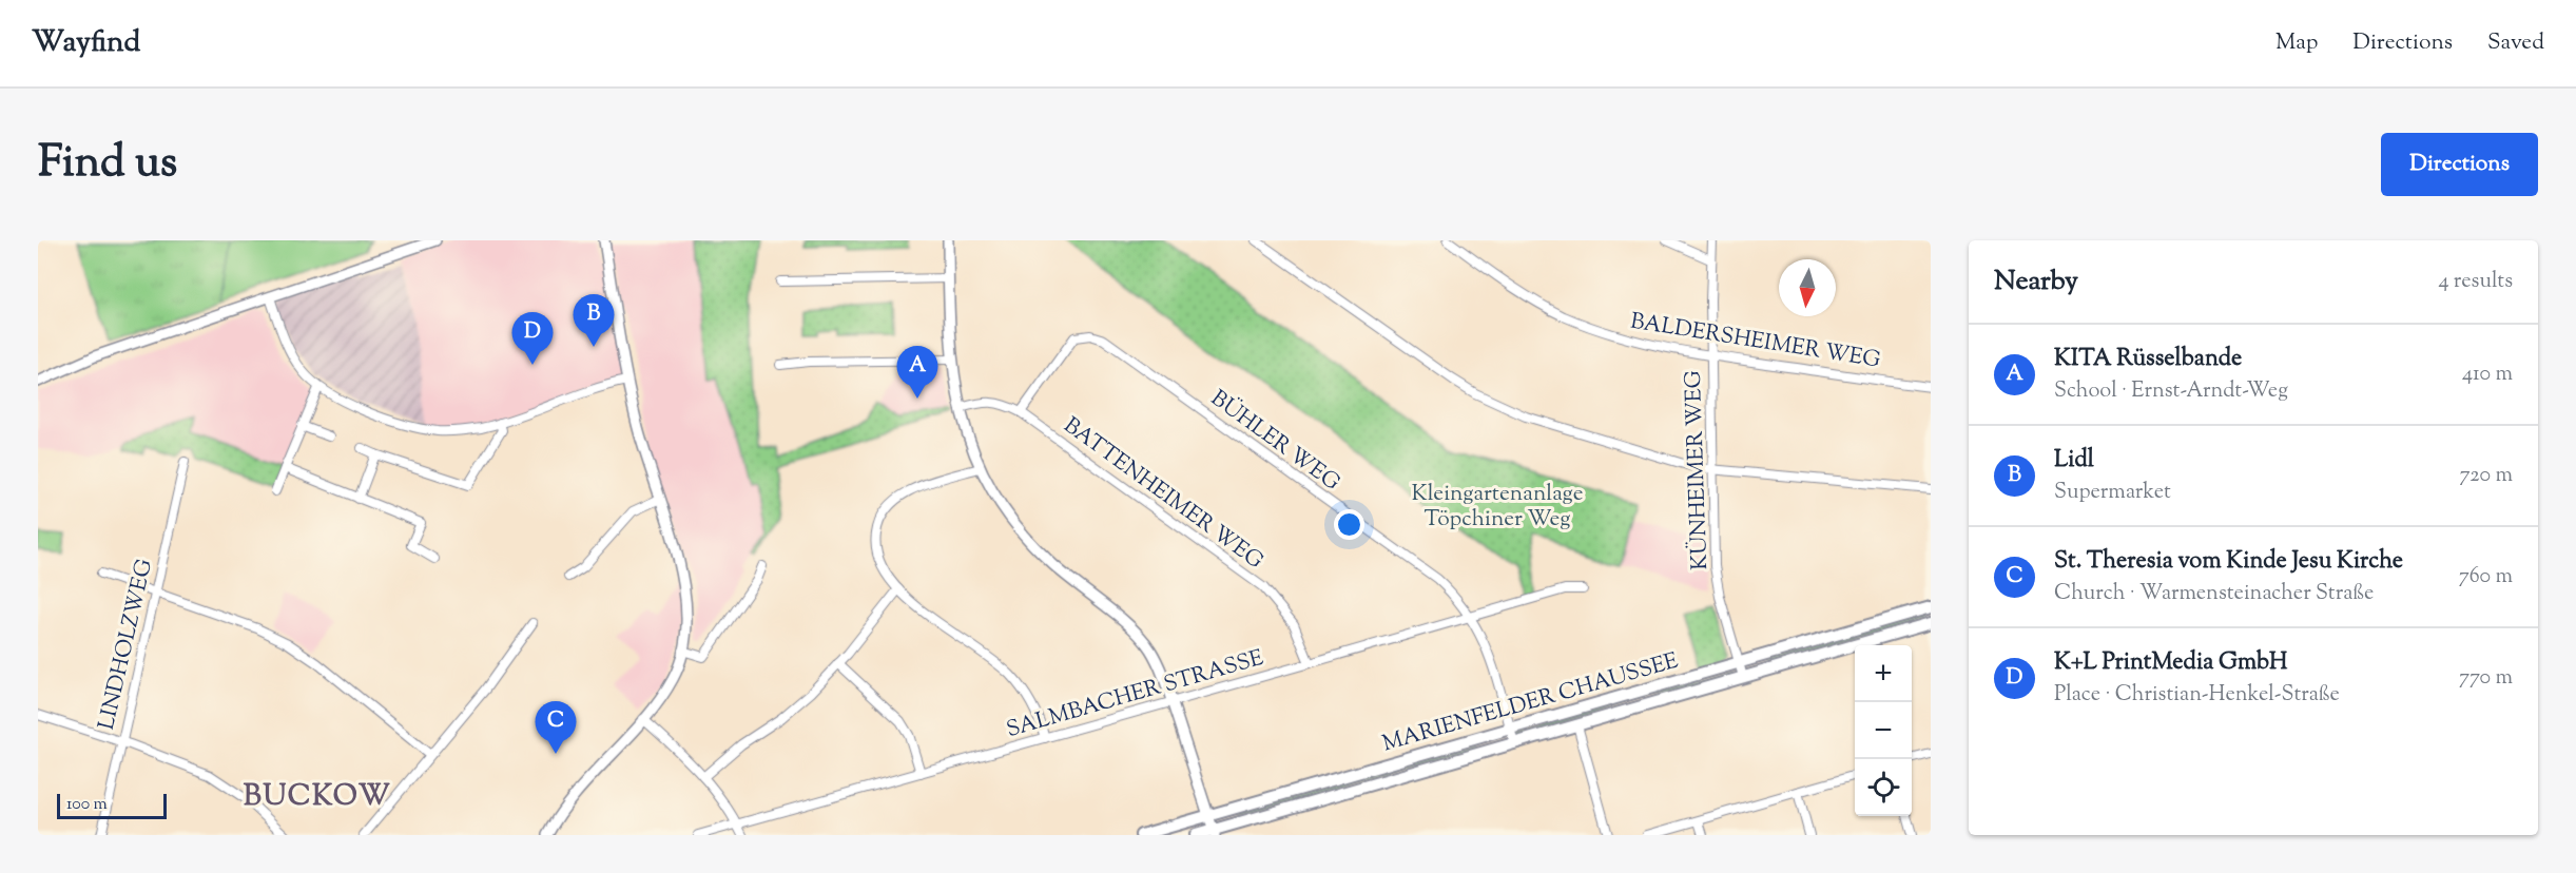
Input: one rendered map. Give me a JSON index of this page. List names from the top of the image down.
{
  "streets": {
    "main road": ["MARIENFELDER CHAUSSEE"],
    "street": [
      "BALDERSHEIMER WEG",
      "BÜHLER WEG",
      "KÜNHEIMER WEG",
      "BATTENHEIMER WEG",
      "LINDHOLZWEG",
      "SALMBACHER STRASSE"
    ]
  },
  "crossings": [
    ["BALDERSHEIMER WEG", "KÜNHEIMER WEG"],
    ["BÜHLER WEG", "BATTENHEIMER WEG"],
    ["BÜHLER WEG", "SALMBACHER STRASSE"],
    ["BÜHLER WEG", "MARIENFELDER CHAUSSEE"],
    ["KÜNHEIMER WEG", "MARIENFELDER CHAUSSEE"],
    ["BATTENHEIMER WEG", "SALMBACHER STRASSE"]
  ],
  "districts": ["BUCKOW"],
  "parks": ["Kleingartenanlage Töpchiner Weg"],
  "scale_bar": "100 m",
  "north": "bottom",
  "page": {
    "header": "Wayfind",
    "nav": ["Map", "Directions", "Saved"],
    "title": "Find us",
    "buttons": "Directions",
    "heading": ["Nearby", "4 results"],
    "pins": [
      "B",
      "D",
      "A",
      "C"
    ],
    "list": [
      {
        "mark": "A",
        "name": "KITA Rüsselbande",
        "note": "School · Ernst-Arndt-Weg",
        "value": "410 m"
      },
      {
        "mark": "B",
        "name": "Lidl",
        "note": "Supermarket",
        "value": "720 m"
      },
      {
        "mark": "C",
        "name": "St. Theresia vom Kinde Jesu Kirche",
        "note": "Church · Warmensteinacher Straße",
        "value": "760 m"
      },
      {
        "mark": "D",
        "name": "K+L PrintMedia GmbH",
        "note": "Place · Christian-Henkel-Straße",
        "value": "770 m"
      }
    ],
    "map_buttons": ["+", "−"],
    "scale": "100 m"
  }
}
